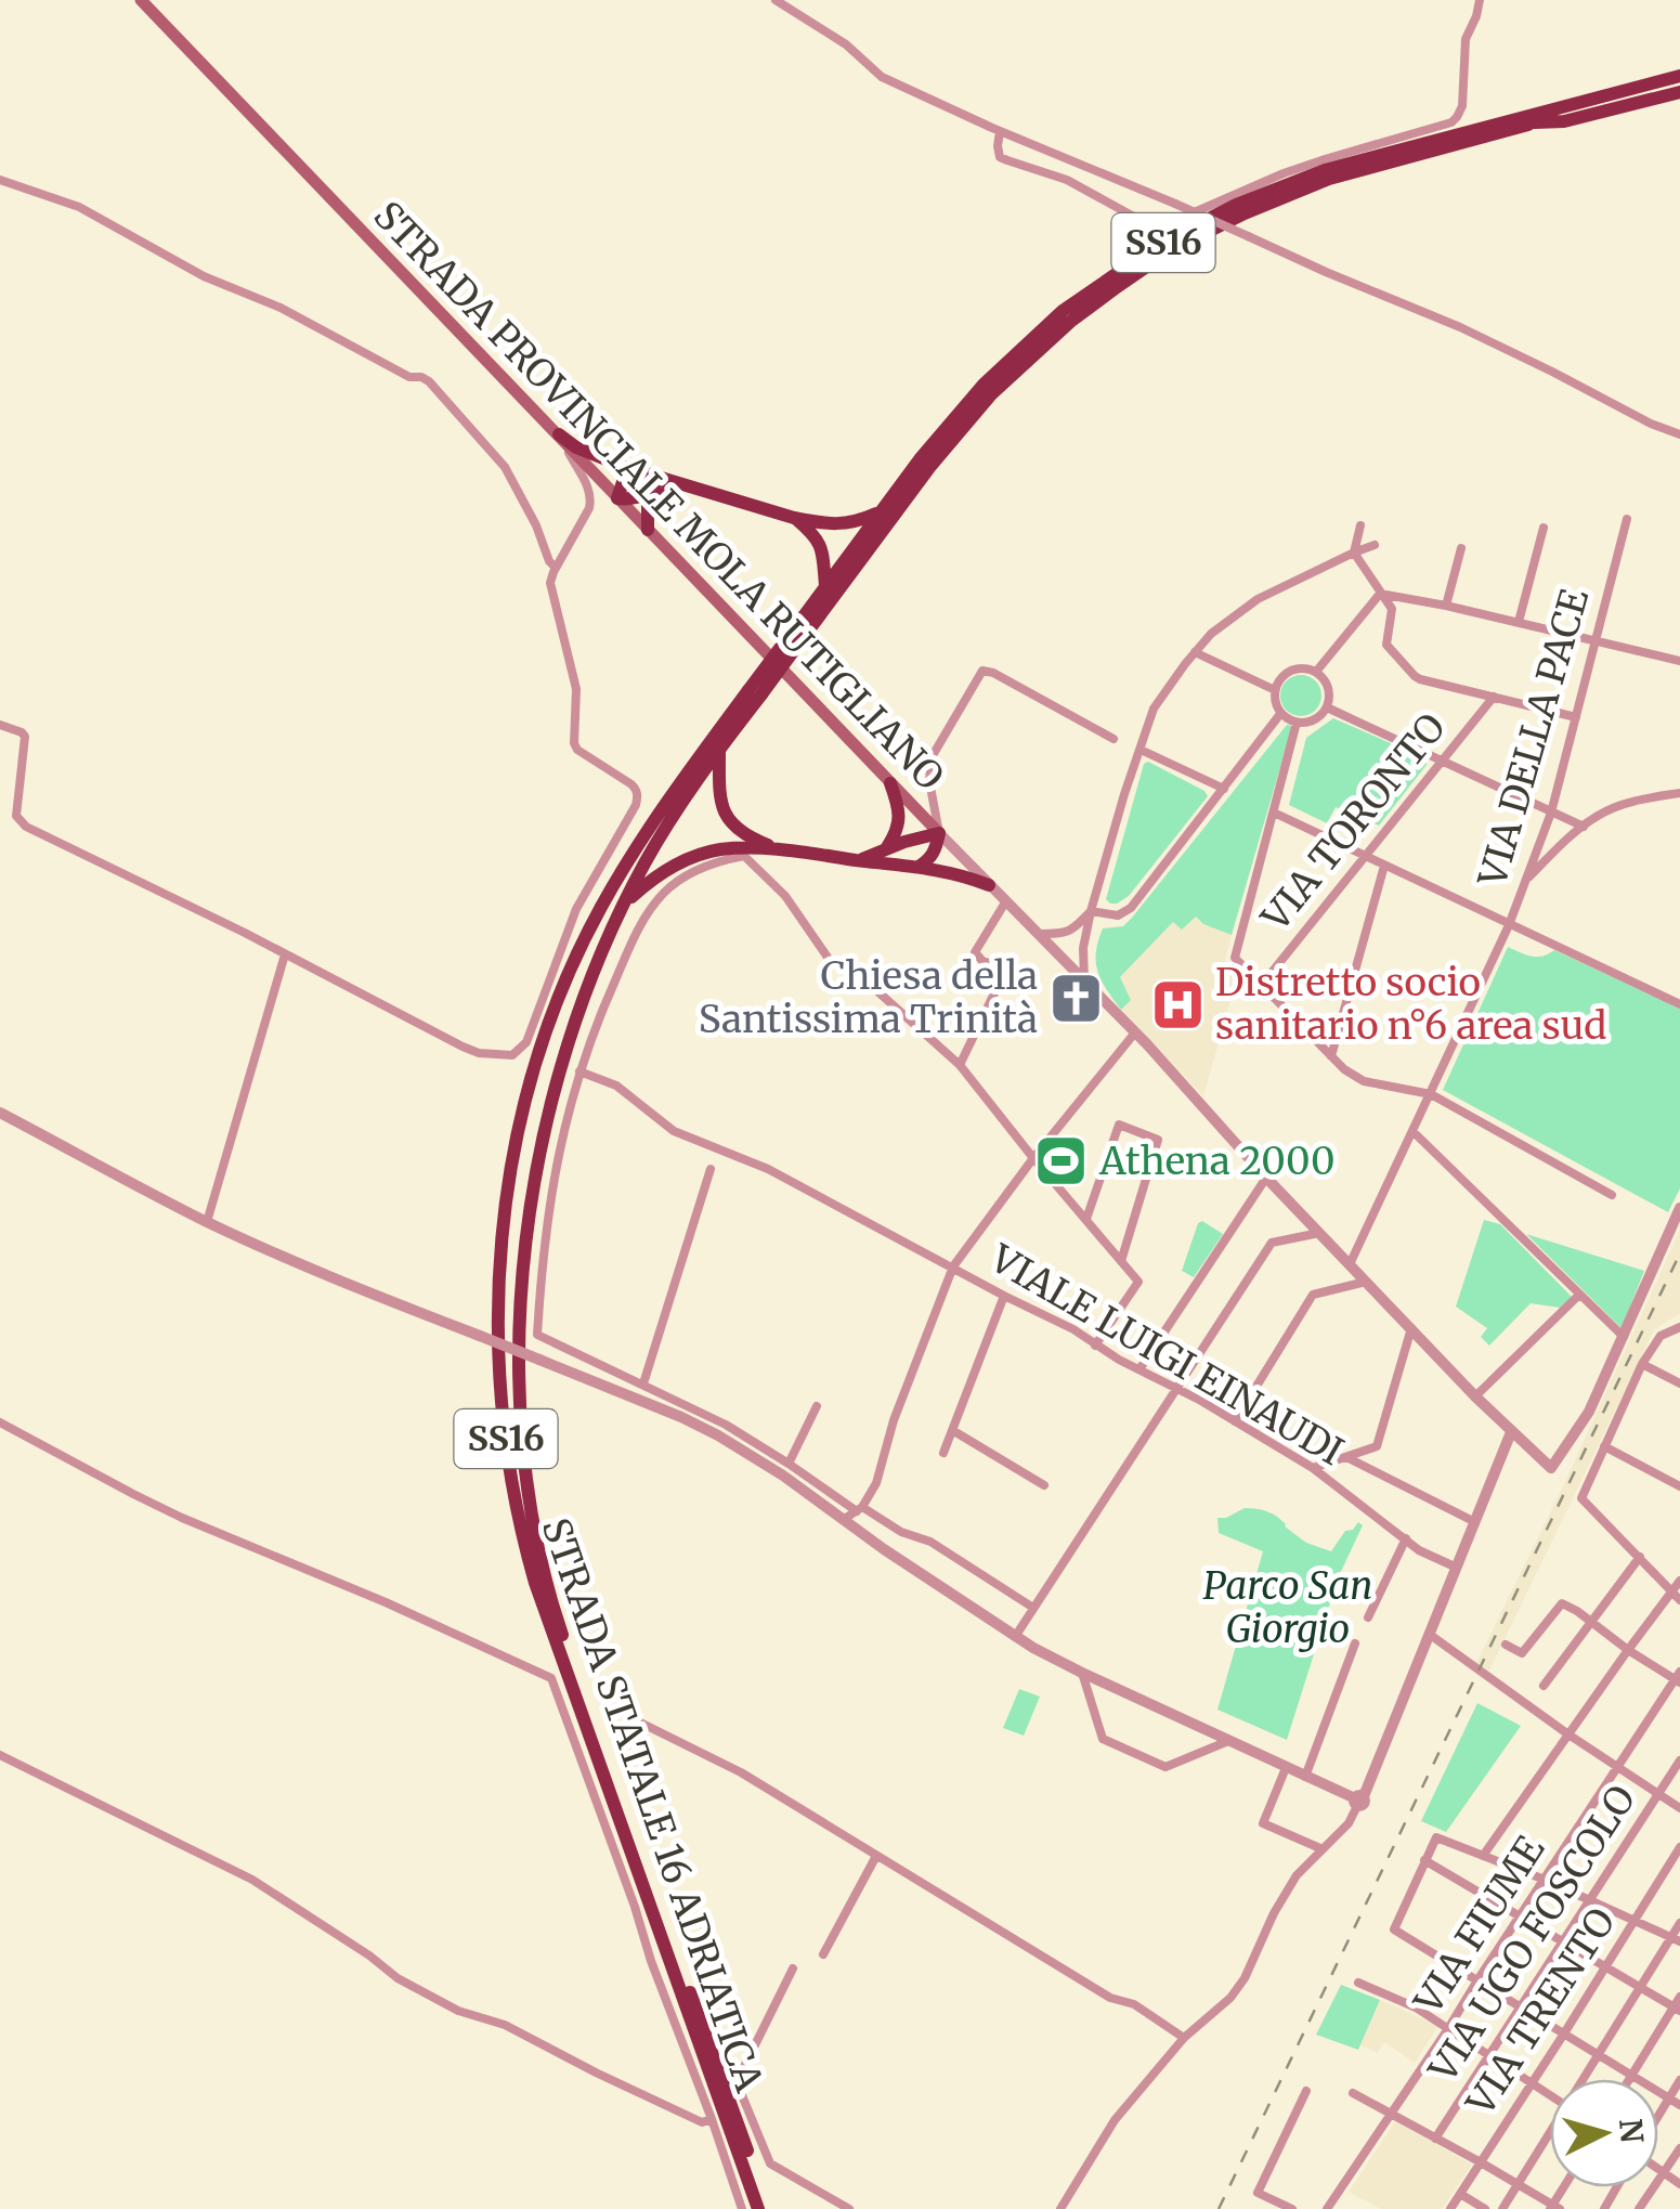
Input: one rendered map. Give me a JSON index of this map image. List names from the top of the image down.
{
  "streets": {
    "highway": ["SS16", "STRADA STATALE 16 ADRIATICA"],
    "main road": ["STRADA PROVINCIALE MOLA RUTIGLIANO"],
    "street": [
      "VIA DELLA PACE",
      "VIA TORONTO",
      "VIALE LUIGI EINAUDI",
      "VIA FIUME",
      "VIA UGO FOSCOLO",
      "VIA TRENTO"
    ]
  },
  "crossings": [
    ["STRADA PROVINCIALE MOLA RUTIGLIANO", "VIA DELLA PACE"]
  ],
  "parks": ["Parco San Giorgio"],
  "places": {
    "church": ["Chiesa della Santissima Trinità"],
    "hospital": ["Distretto socio sanitario n°6 area sud"],
    "sports": ["Athena 2000"]
  },
  "north": "right"
}
